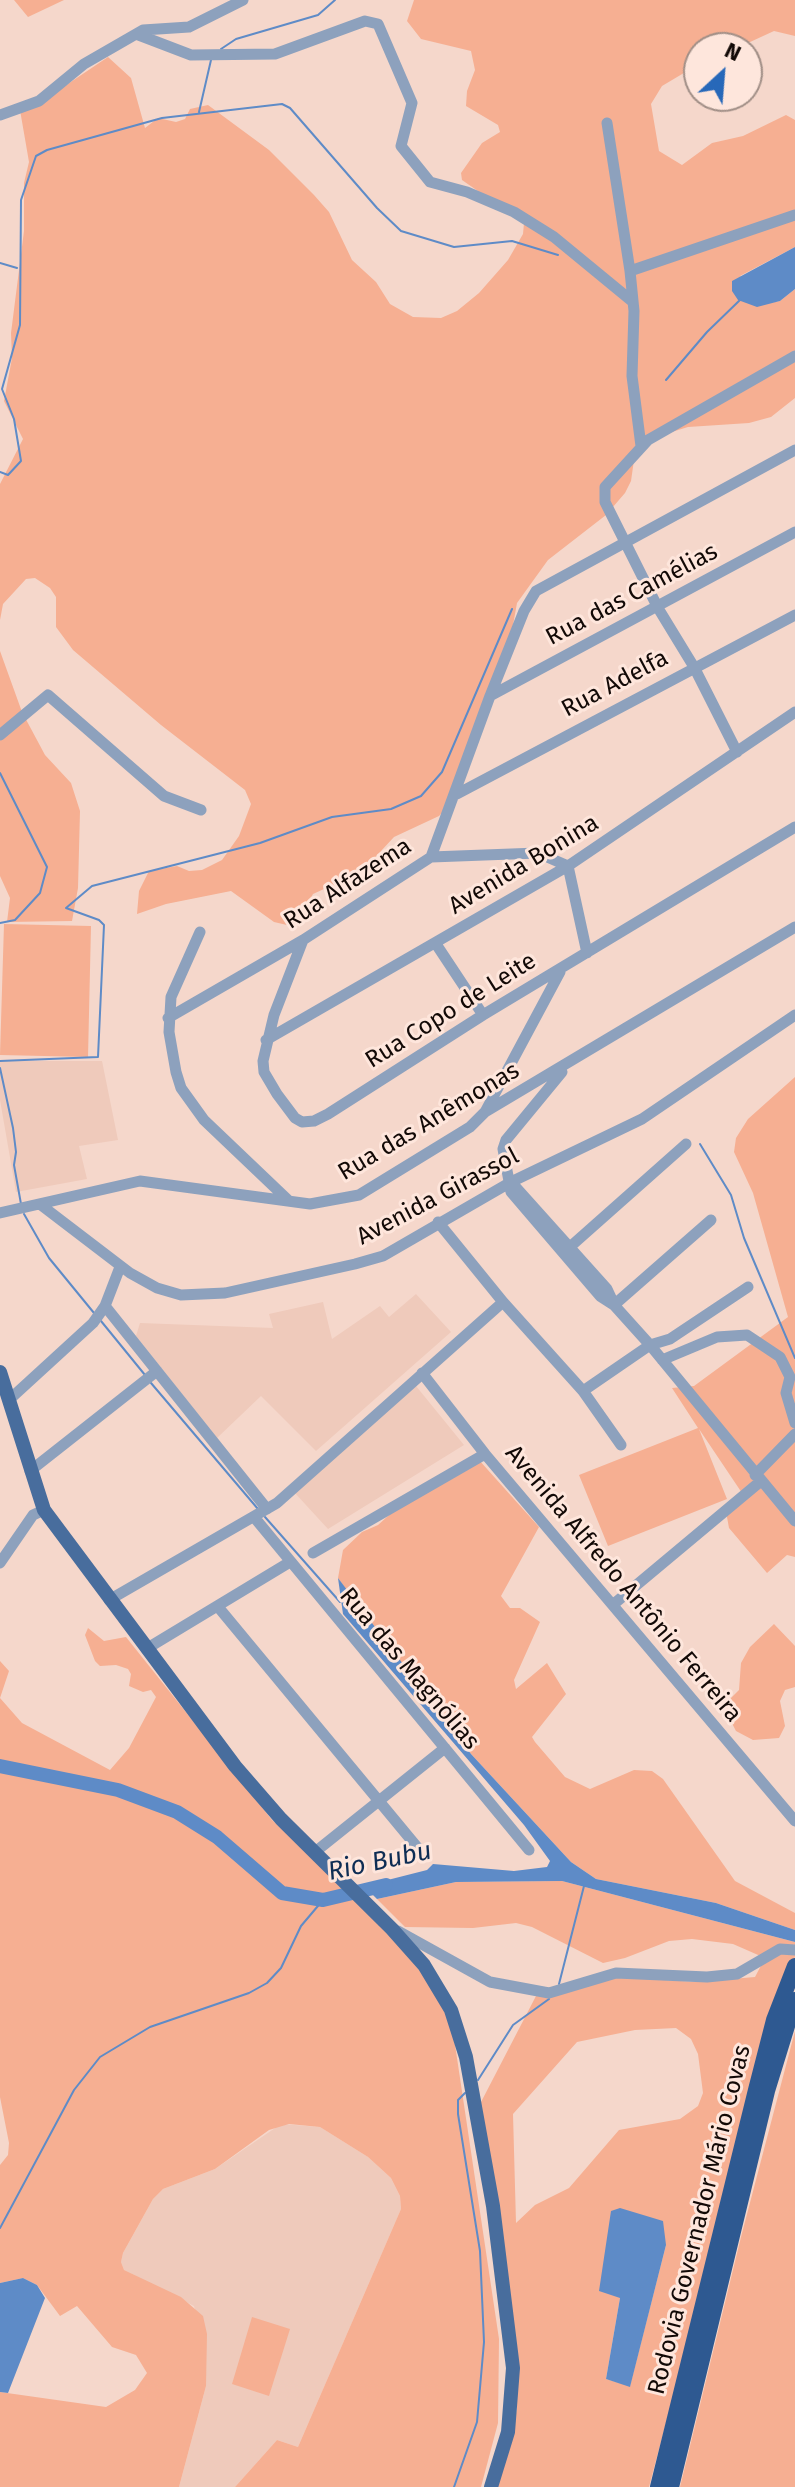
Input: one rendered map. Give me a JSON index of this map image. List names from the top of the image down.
{
  "streets": {
    "highway": ["Rodovia Governador Mário Covas"],
    "street": [
      "Rua das Camélias",
      "Rua Adelfa",
      "Avenida Bonina",
      "Rua Alfazema",
      "Rua Copo de Leite",
      "Rua das Anêmonas",
      "Avenida Girassol",
      "Avenida Alfredo Antônio Ferreira",
      "Rua das Magnólias"
    ]
  },
  "crossings": [
    ["Avenida Bonina", "Rua Alfazema"],
    ["Avenida Bonina", "Rua Copo de Leite"],
    ["Rua Alfazema", "Rua Copo de Leite"],
    ["Rua das Anêmonas", "Avenida Girassol"]
  ],
  "water": ["Rio Bubu"],
  "north": "top right"
}
